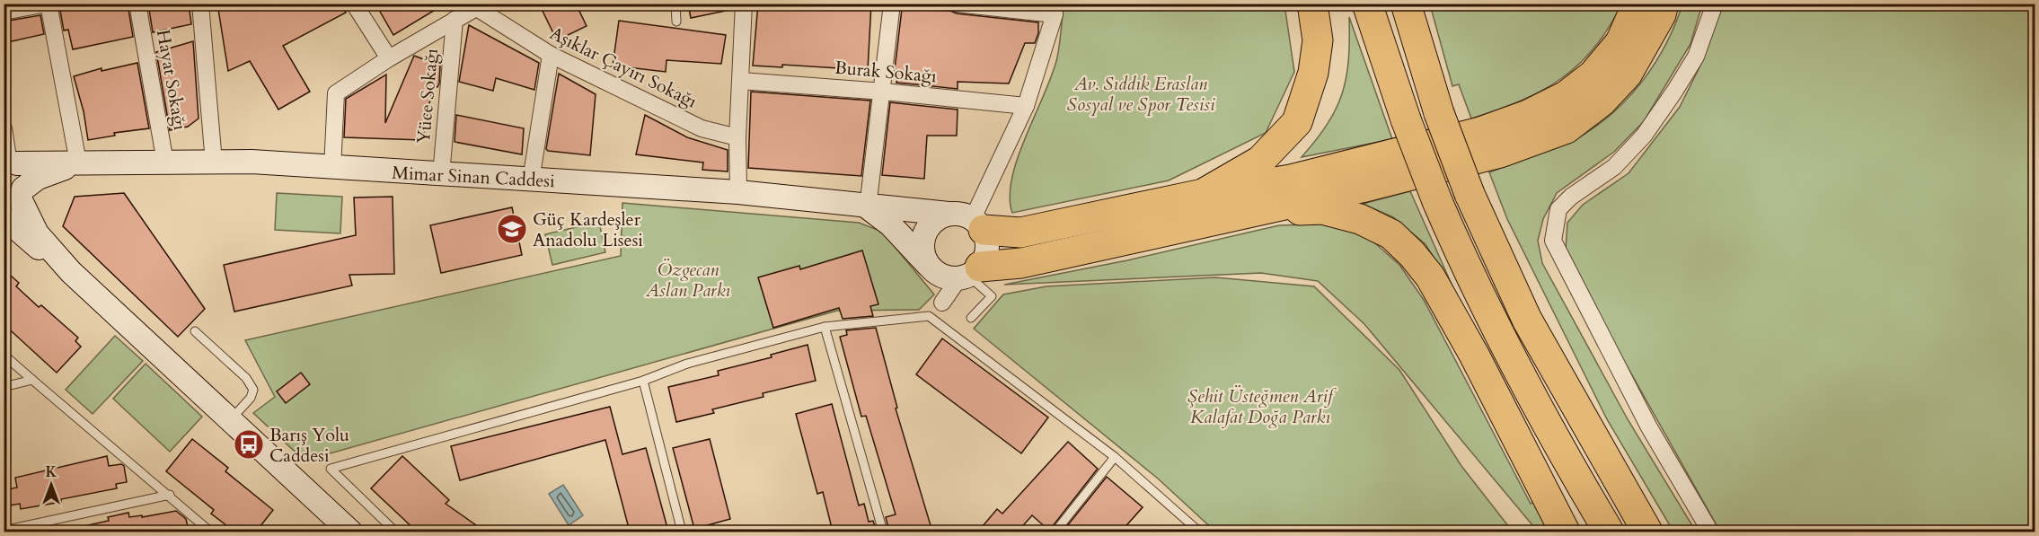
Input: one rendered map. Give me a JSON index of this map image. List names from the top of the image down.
{
  "streets": {
    "main road": ["Mimar Sinan Caddesi"],
    "street": [
      "Aşıklar Çayırı Sokağı",
      "Burak Sokağı",
      "Hayat Sokağı",
      "Yüce Sokağı"
    ]
  },
  "crossings": [
    ["Hayat Sokağı", "Mimar Sinan Caddesi"],
    ["Yüce Sokağı", "Mimar Sinan Caddesi"]
  ],
  "parks": ["Av. Sıddık Eraslan Sosyal ve Spor Tesisi", "Özgecan Aslan Parkı", "Şehit Üsteğmen Arif Kalafat Doğa Parkı"],
  "places": {
    "school or university": ["Güç Kardeşler Anadolu Lisesi"],
    "bus stop": ["Barış Yolu Caddesi"]
  },
  "north": "top"
}
